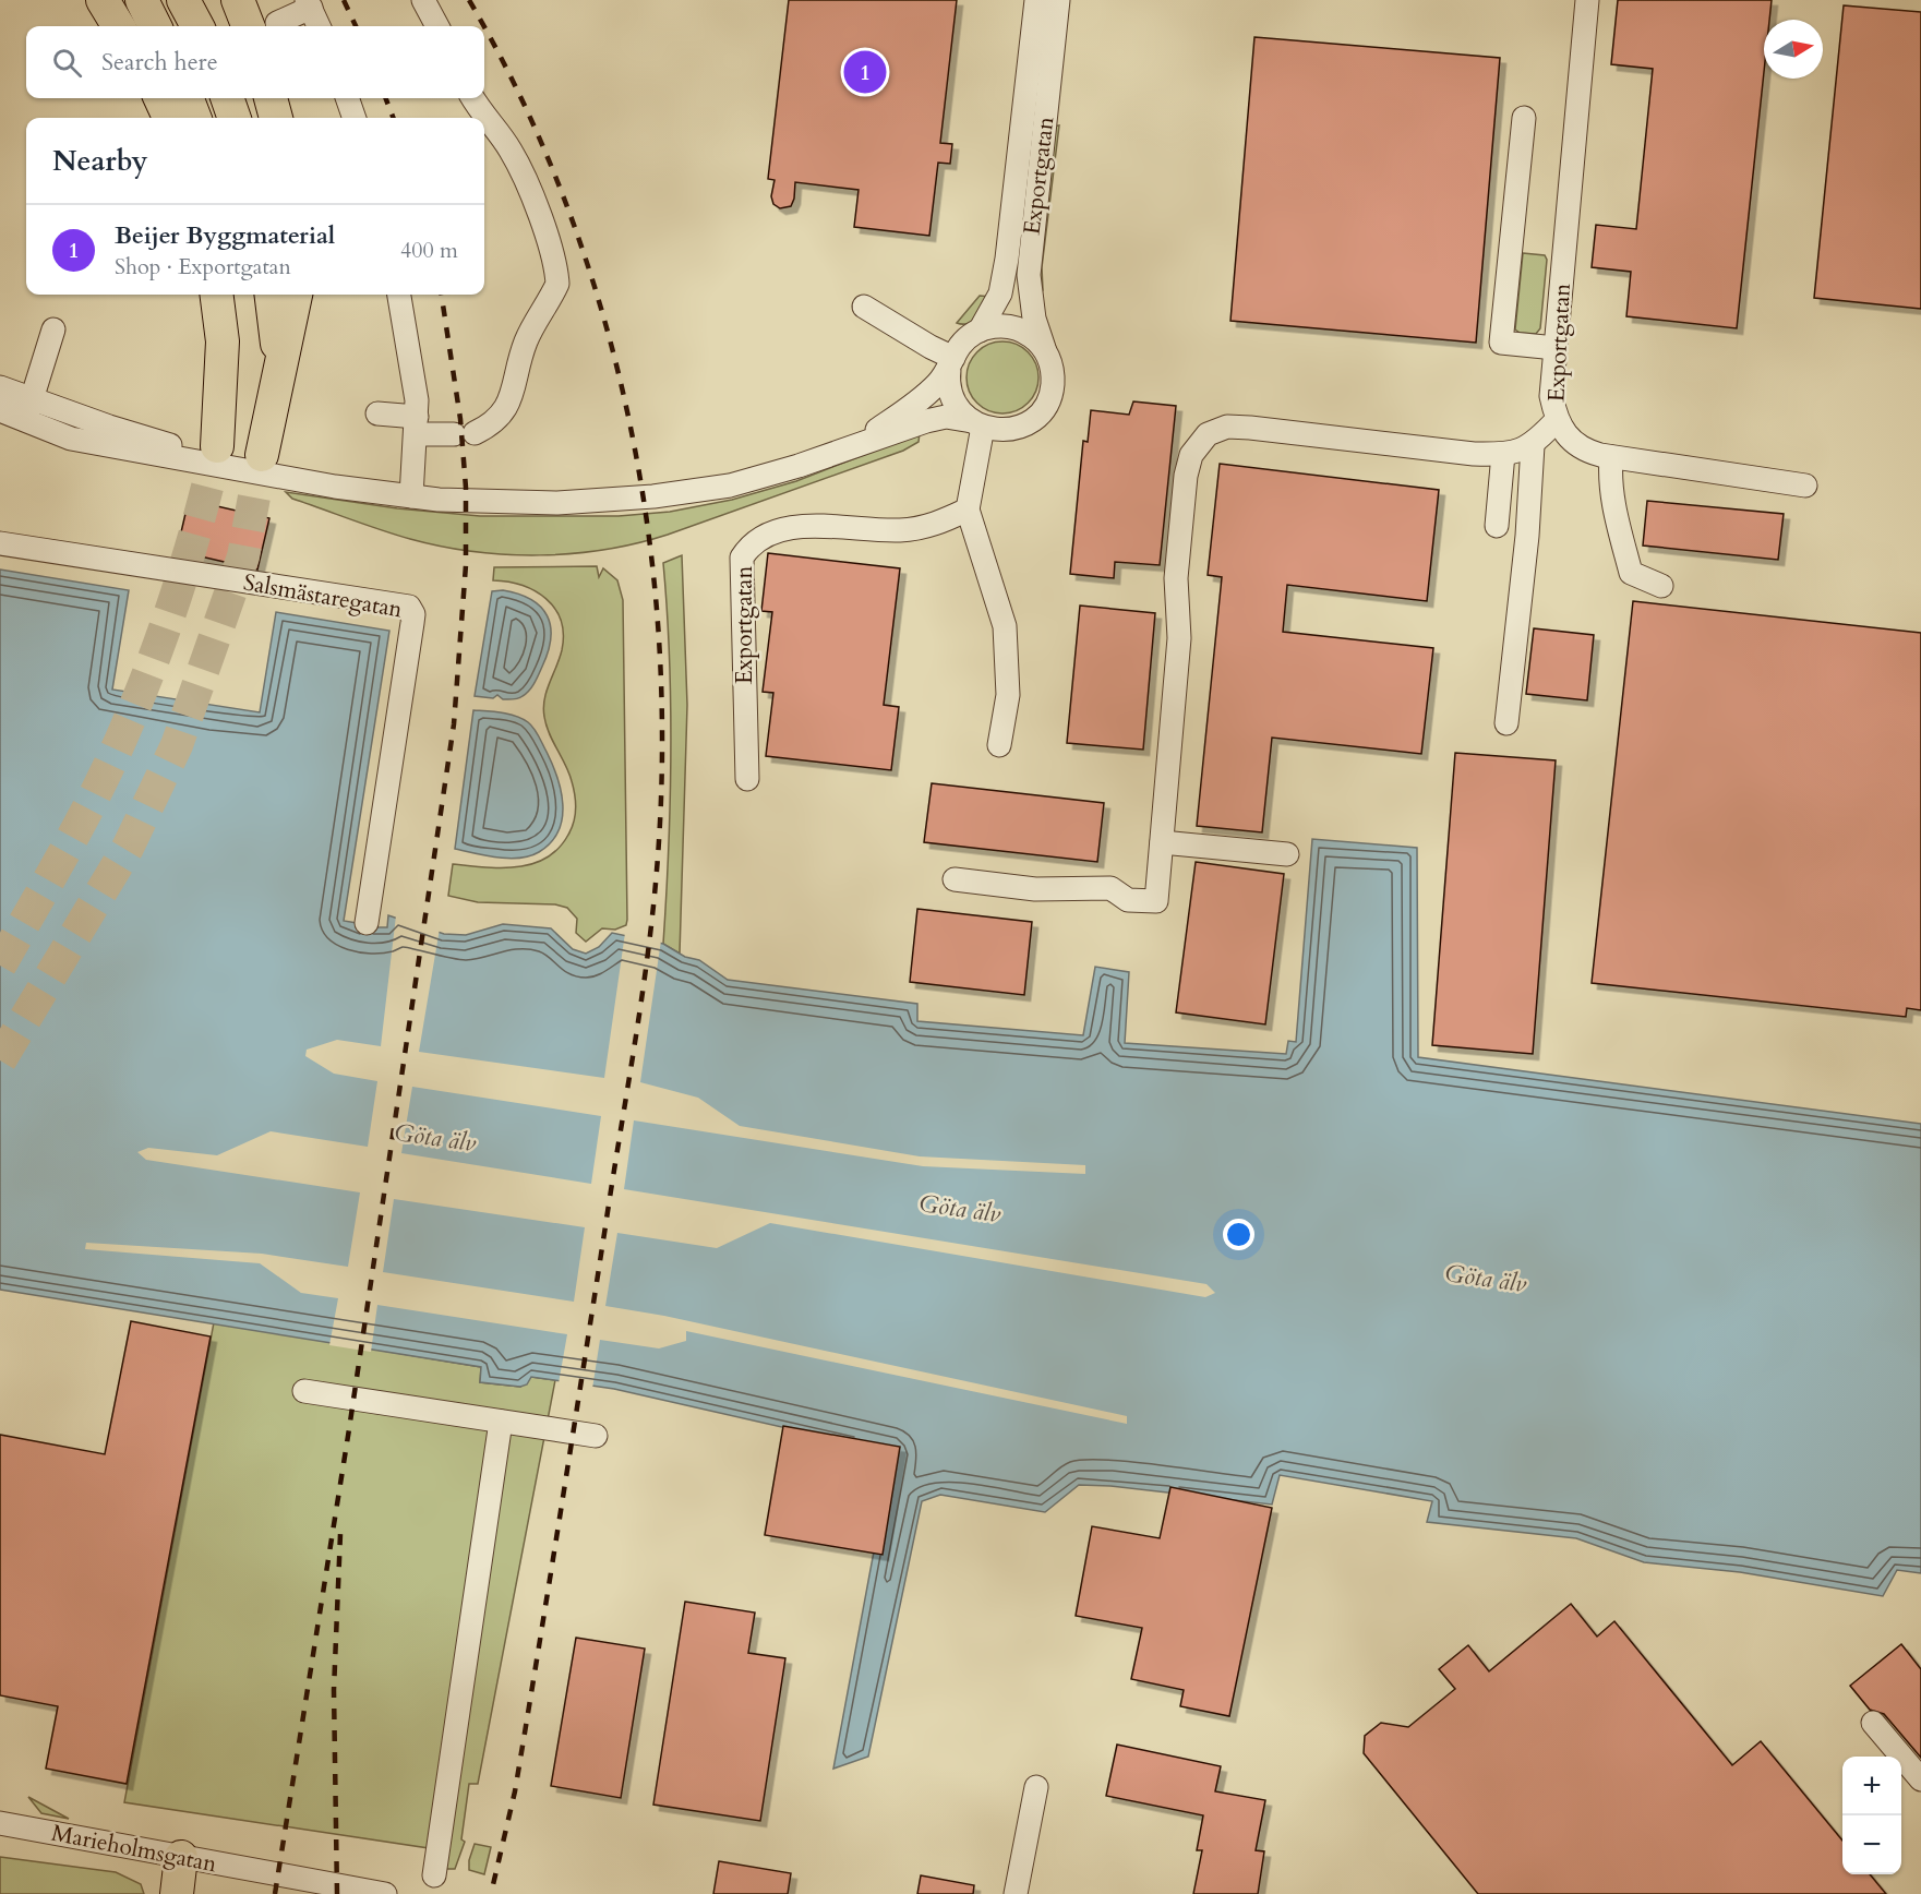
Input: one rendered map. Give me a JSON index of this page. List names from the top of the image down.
{
  "streets": {
    "street": ["Exportgatan", "Salsmästaregatan", "Marieholmsgatan"]
  },
  "water": ["Göta älv"],
  "north": "right",
  "page": {
    "search": "Search here",
    "pins": "1",
    "heading": "Nearby",
    "list": [
      {
        "mark": "1",
        "name": "Beijer Byggmaterial",
        "note": "Shop · Exportgatan",
        "value": "400 m"
      }
    ],
    "map_buttons": ["+", "−"]
  }
}
